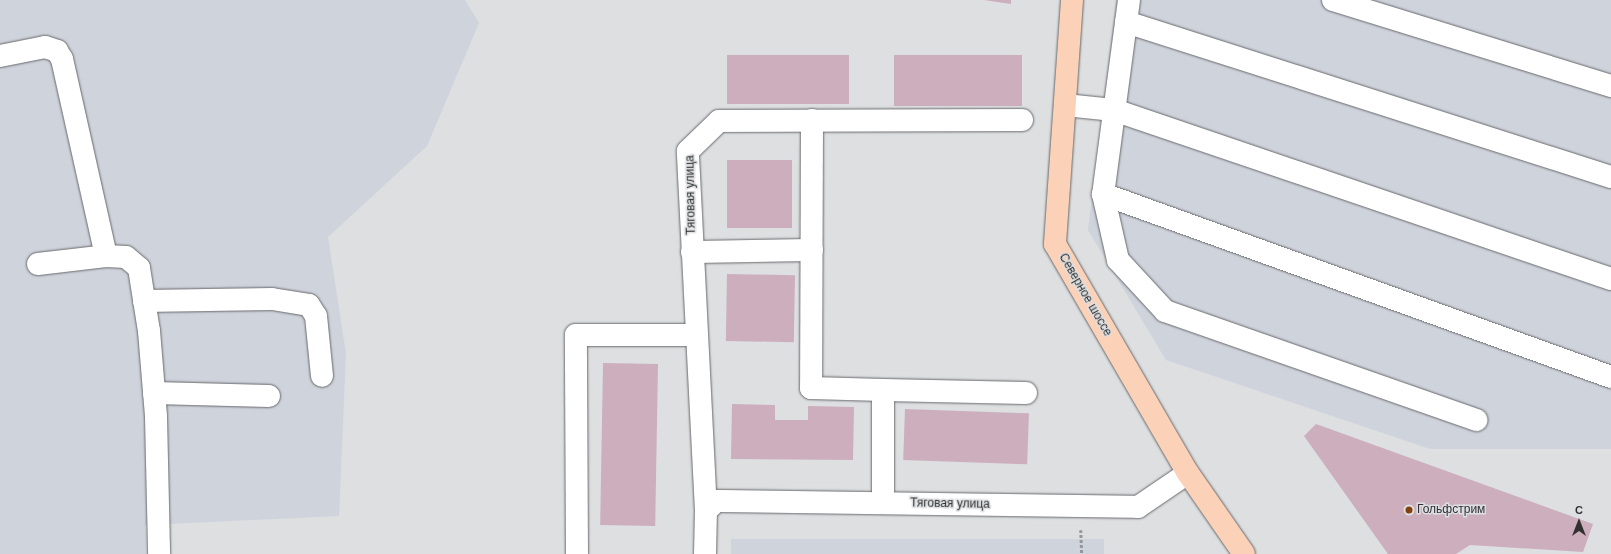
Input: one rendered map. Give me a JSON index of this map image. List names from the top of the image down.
{
  "streets": {
    "main road": ["Северное шоссе"],
    "street": ["Тяговая улица"]
  },
  "crossings": [
    ["Тяговая улица", "Северное шоссе"]
  ],
  "places": ["Гольфстрим"],
  "north": "top"
}
